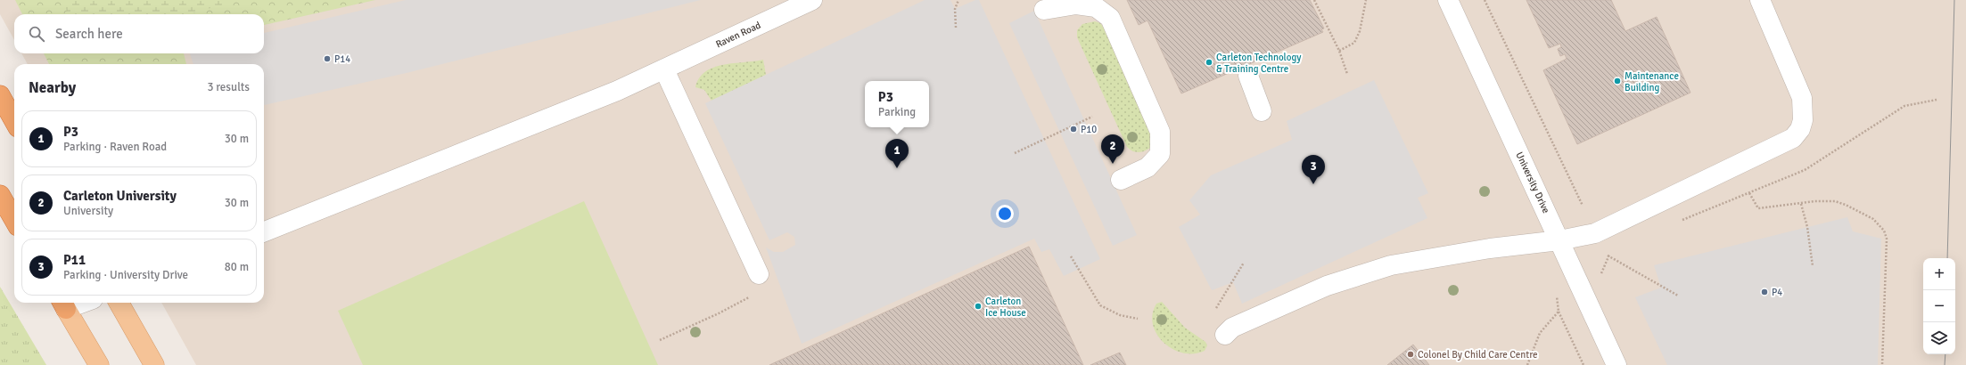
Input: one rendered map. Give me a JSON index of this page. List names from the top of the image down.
{
  "streets": {
    "street": ["Raven Road", "University Drive"]
  },
  "places": [
    "P14",
    "Carleton Technology & Training Centre",
    "Maintenance Building",
    "P10",
    "P4",
    "Carleton Ice House",
    "Colonel By Child Care Centre"
  ],
  "page": {
    "search": "Search here",
    "heading": ["Nearby", "3 results"],
    "popup": ["P3", "Parking"],
    "list": [
      {
        "mark": "1",
        "name": "P3",
        "note": "Parking · Raven Road",
        "value": "30 m"
      },
      {
        "mark": "2",
        "name": "Carleton University",
        "note": "University",
        "value": "30 m"
      },
      {
        "mark": "3",
        "name": "P11",
        "note": "Parking · University Drive",
        "value": "80 m"
      }
    ],
    "pins": ["2", "1", "3"],
    "map_buttons": ["+", "−"]
  }
}
